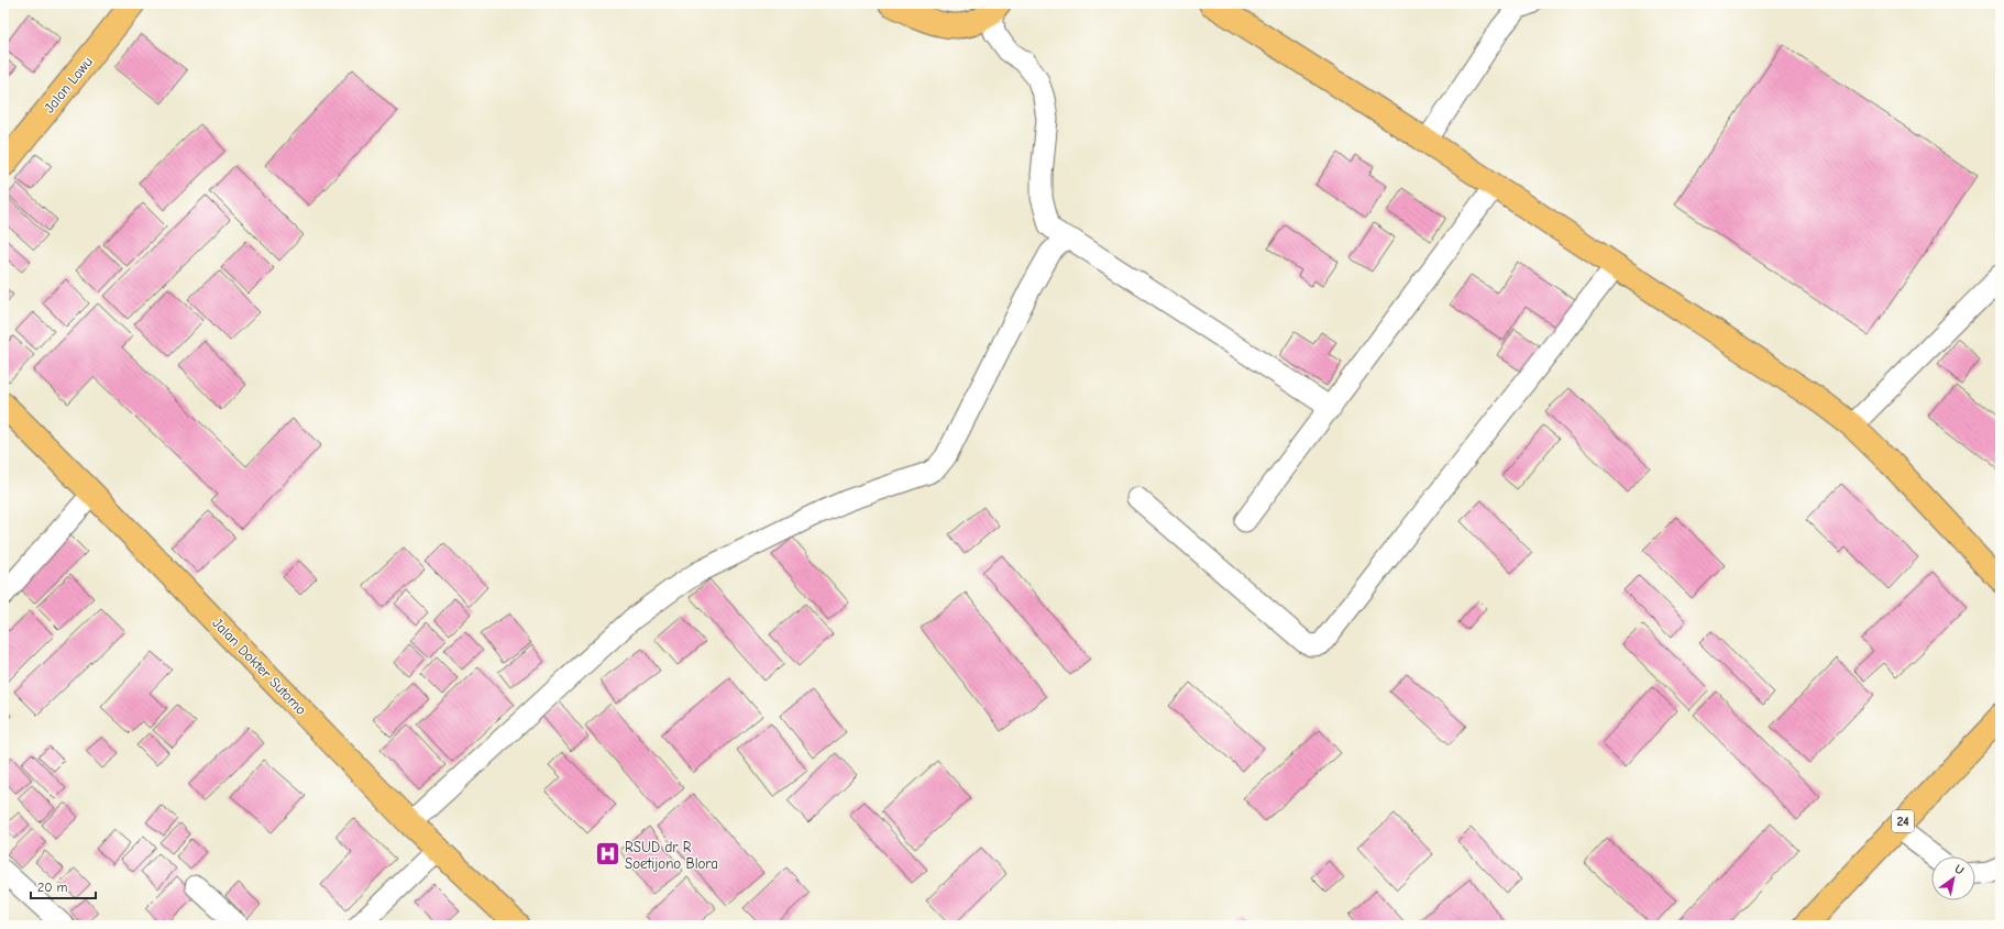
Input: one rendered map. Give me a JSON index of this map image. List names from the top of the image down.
{
  "streets": {
    "main road": ["Jalan Lawu", "Jalan Dokter Sutomo", "24"]
  },
  "places": {
    "hospital": ["RSUD dr R Soetijono Blora"]
  },
  "scale_bar": "20 m",
  "north": "top right"
}
